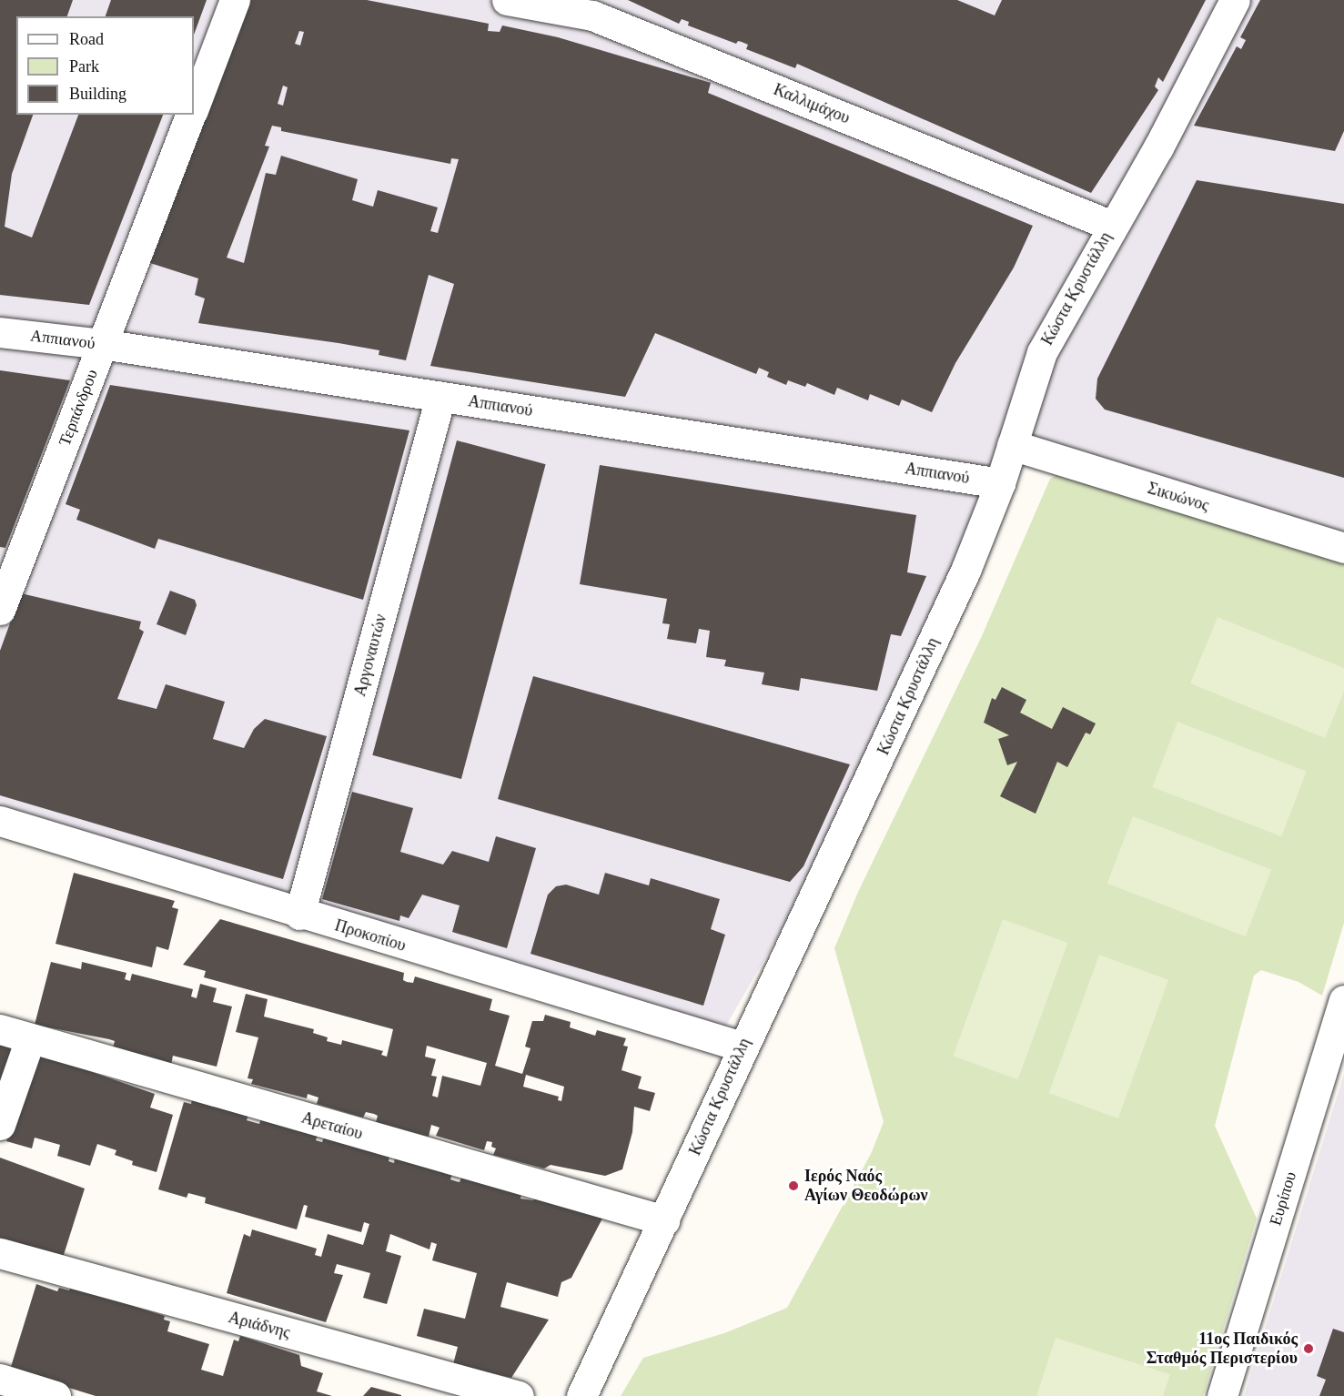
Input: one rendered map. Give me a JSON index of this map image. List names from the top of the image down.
{
  "streets": {
    "street": [
      "Καλλιμάχου",
      "Κώστα Κρυστάλλη",
      "Αππιανού",
      "Τερπάνδρου",
      "Σικυώνος",
      "Αργοναυτών",
      "Προκοπίου",
      "Αρεταίου",
      "Ευρίπου",
      "Αριάδνης"
    ]
  },
  "crossings": [
    ["Καλλιμάχου", "Κώστα Κρυστάλλη"],
    ["Κώστα Κρυστάλλη", "Αππιανού"],
    ["Κώστα Κρυστάλλη", "Σικυώνος"],
    ["Κώστα Κρυστάλλη", "Προκοπίου"],
    ["Κώστα Κρυστάλλη", "Αρεταίου"],
    ["Αππιανού", "Τερπάνδρου"],
    ["Αππιανού", "Αργοναυτών"],
    ["Αργοναυτών", "Προκοπίου"]
  ],
  "places": ["Ιερός Ναός Αγίων Θεοδώρων", "11ος Παιδικός Σταθμός Περιστερίου"],
  "legend": ["Road", "Park", "Building"]
}
